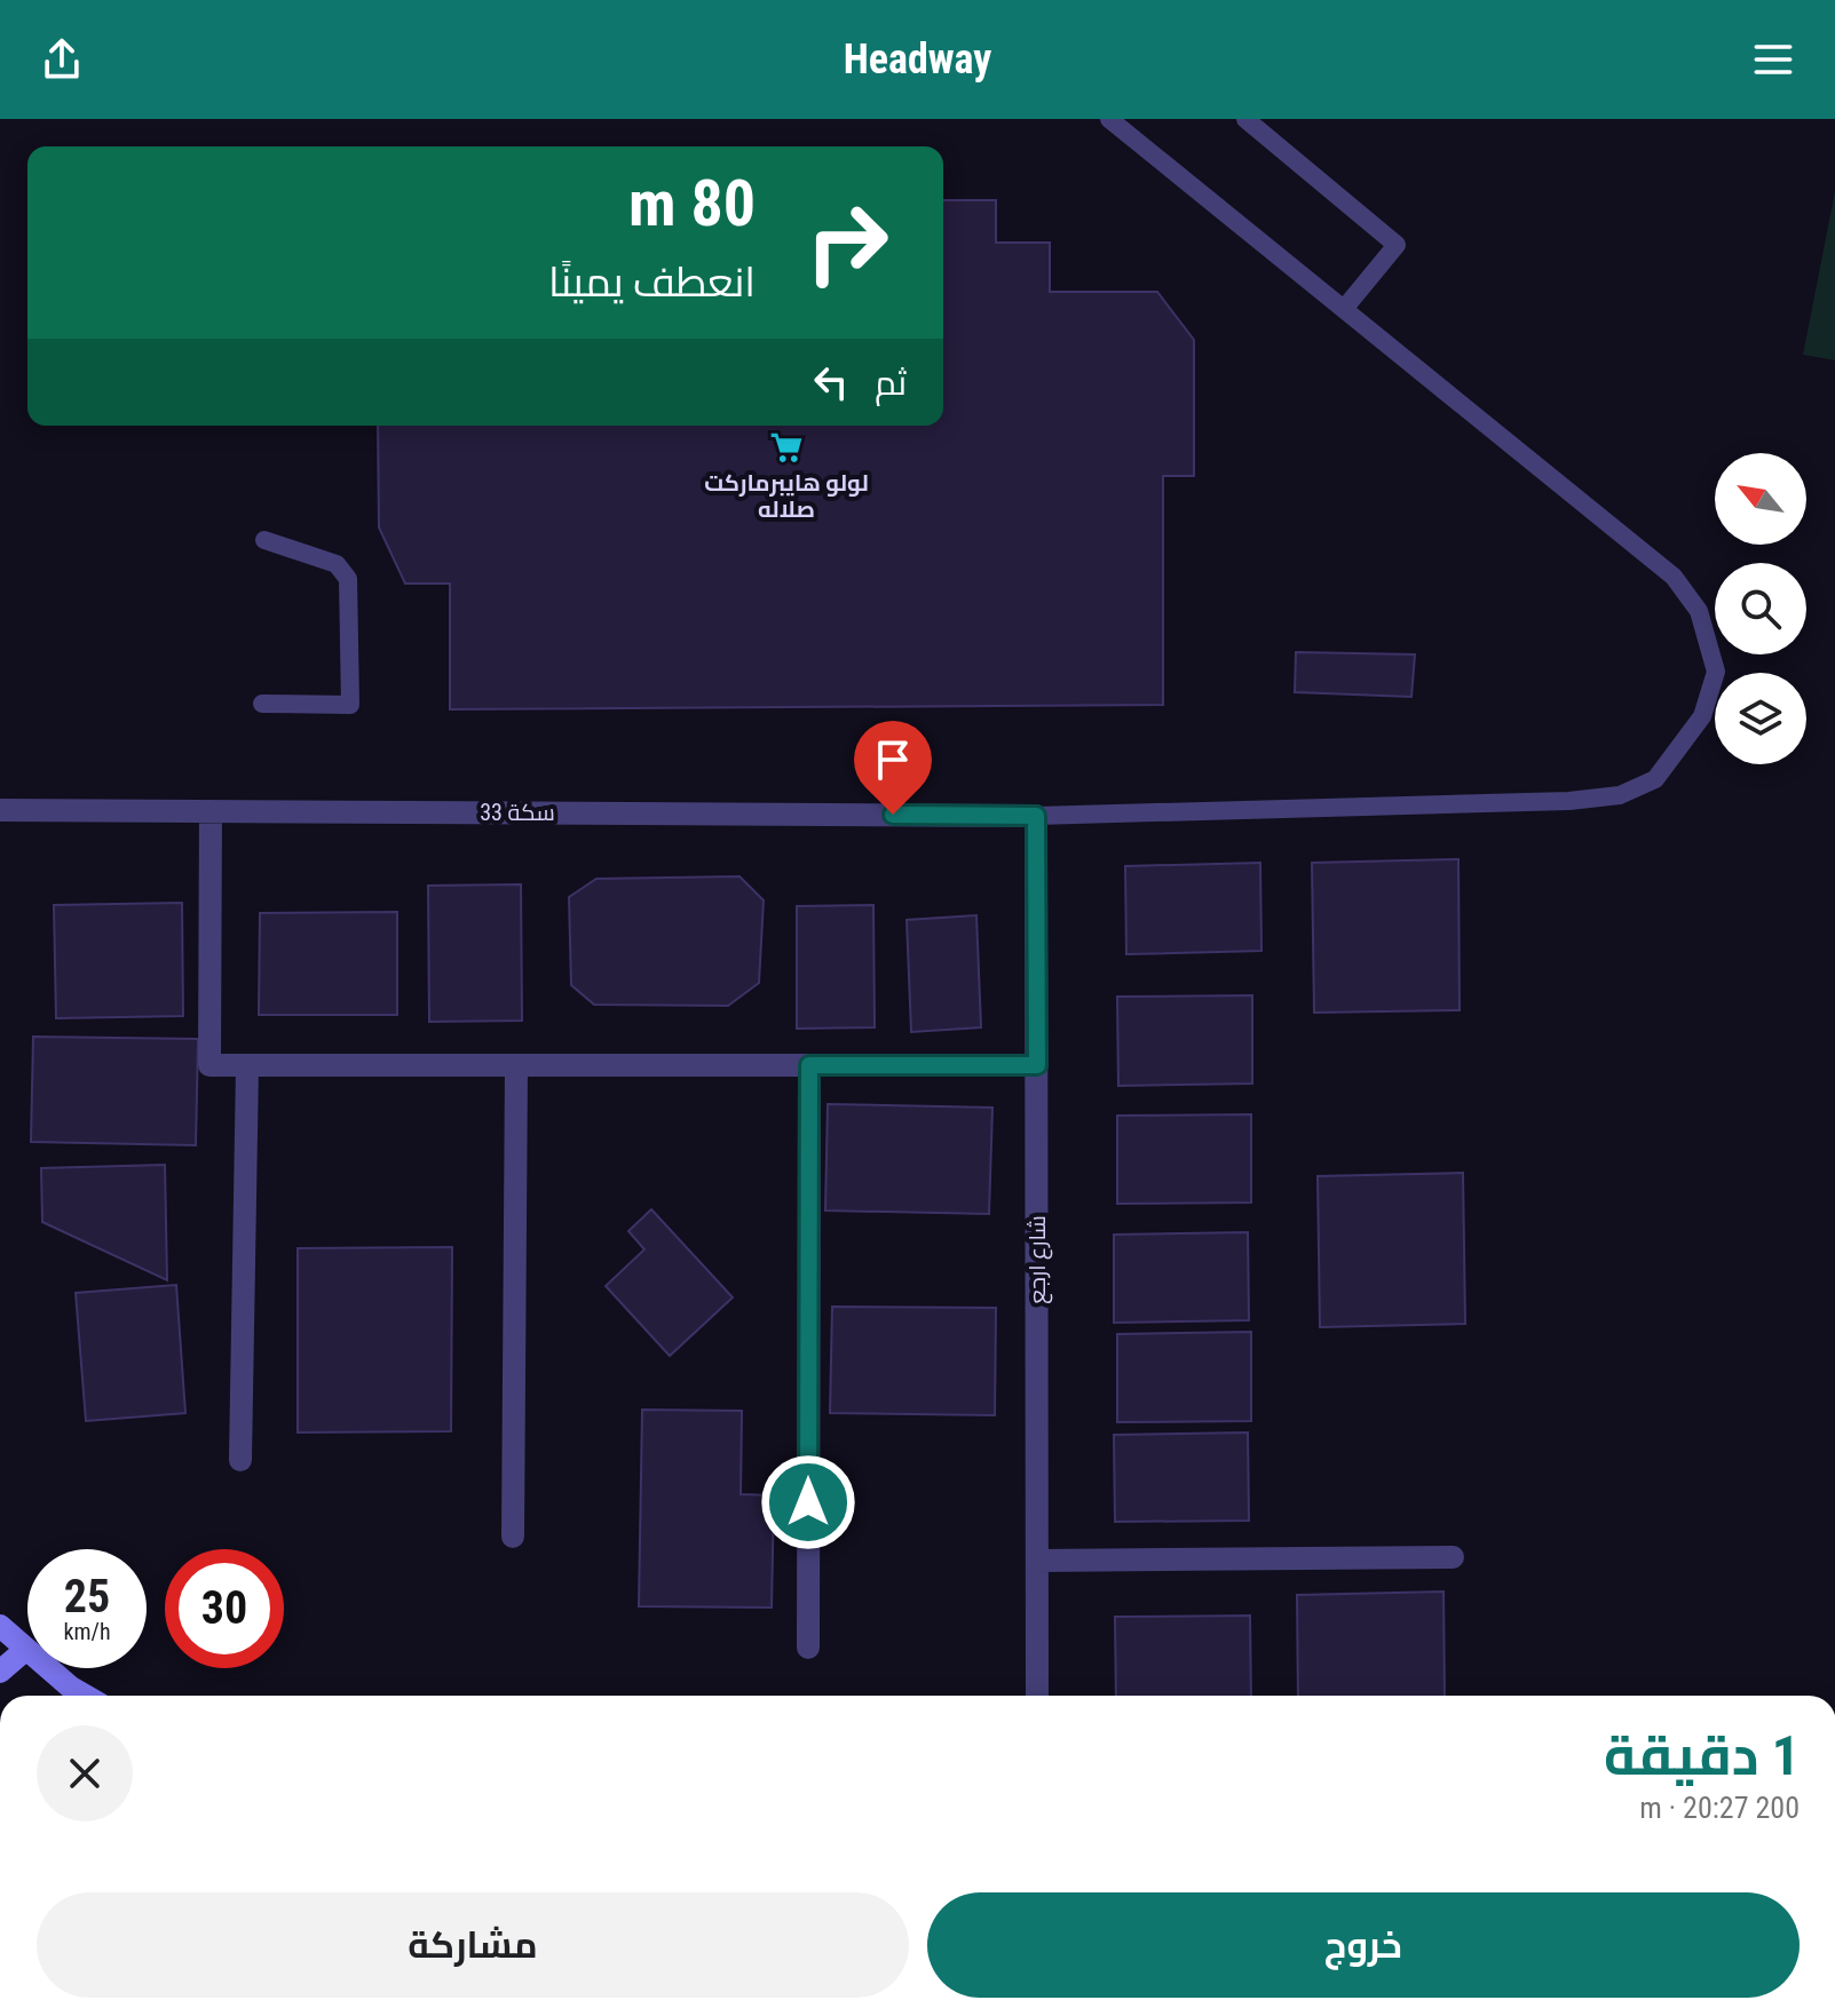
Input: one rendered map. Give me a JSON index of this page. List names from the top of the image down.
{
  "streets": {
    "street": ["سكة 33", "شارع ارجع"]
  },
  "crossings": [
    ["سكة 33", "شارع ارجع"]
  ],
  "places": {
    "supermarket": ["لولو هايبرماركت صلاله"]
  },
  "north": "top left",
  "page": {
    "header": "Headway",
    "turn": ["80 m", "انعطف يمينًا"],
    "then": "ثم",
    "speed": "25 km/h",
    "limit": "30",
    "heading": ["1 دقيقة", "200 m · 20:27"],
    "buttons": ["خروج", "مشاركة"]
  }
}
